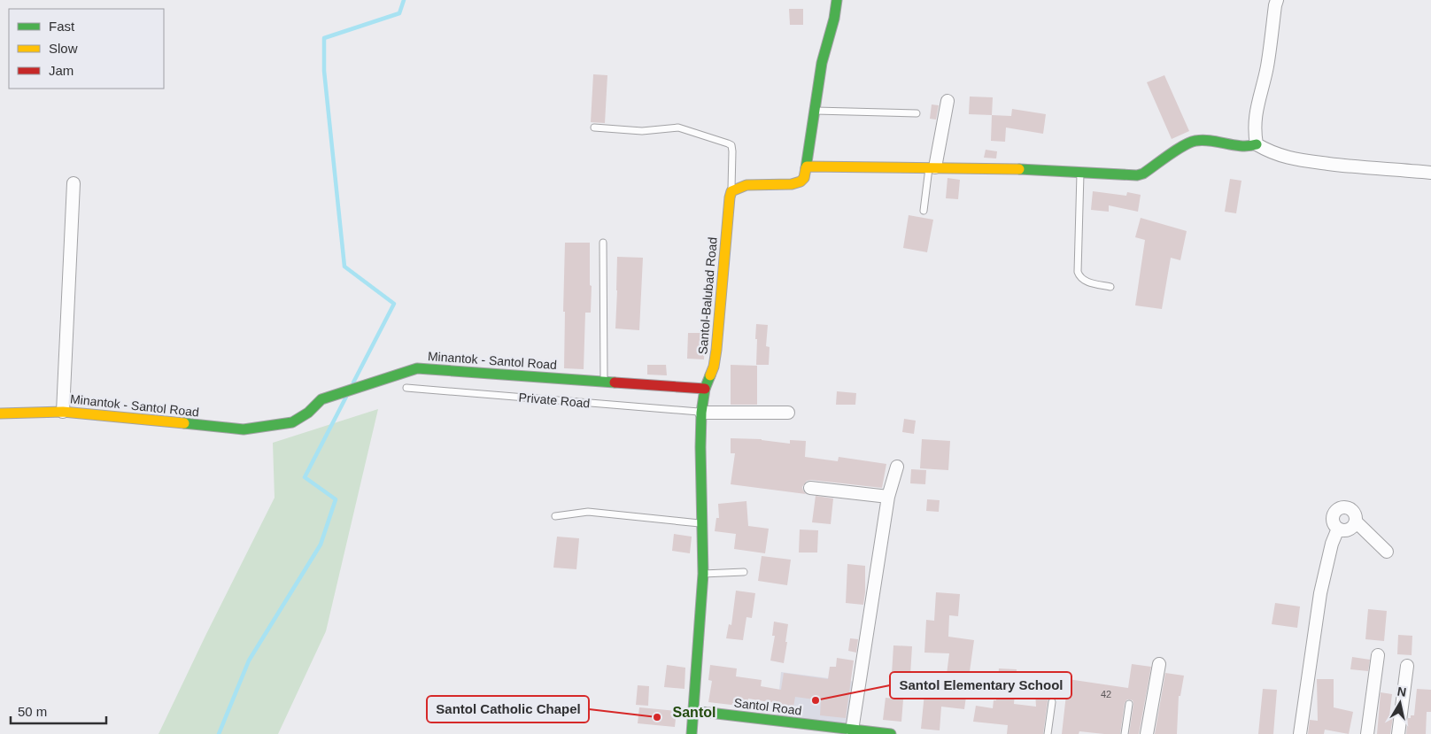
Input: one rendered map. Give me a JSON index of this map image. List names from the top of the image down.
{
  "streets": {
    "street": ["Santol-Balubad Road", "Minantok - Santol Road", "Santol Road"],
    "lane": ["Private Road"]
  },
  "crossings": [
    ["Santol-Balubad Road", "Minantok - Santol Road"],
    ["Santol-Balubad Road", "Private Road"],
    ["Santol-Balubad Road", "Santol Road"]
  ],
  "districts": ["Santol"],
  "places": ["Santol Elementary School", "Santol Catholic Chapel"],
  "house_numbers": ["42"],
  "legend": ["Fast", "Slow", "Jam"],
  "scale_bar": "50 m",
  "north": "top"
}
